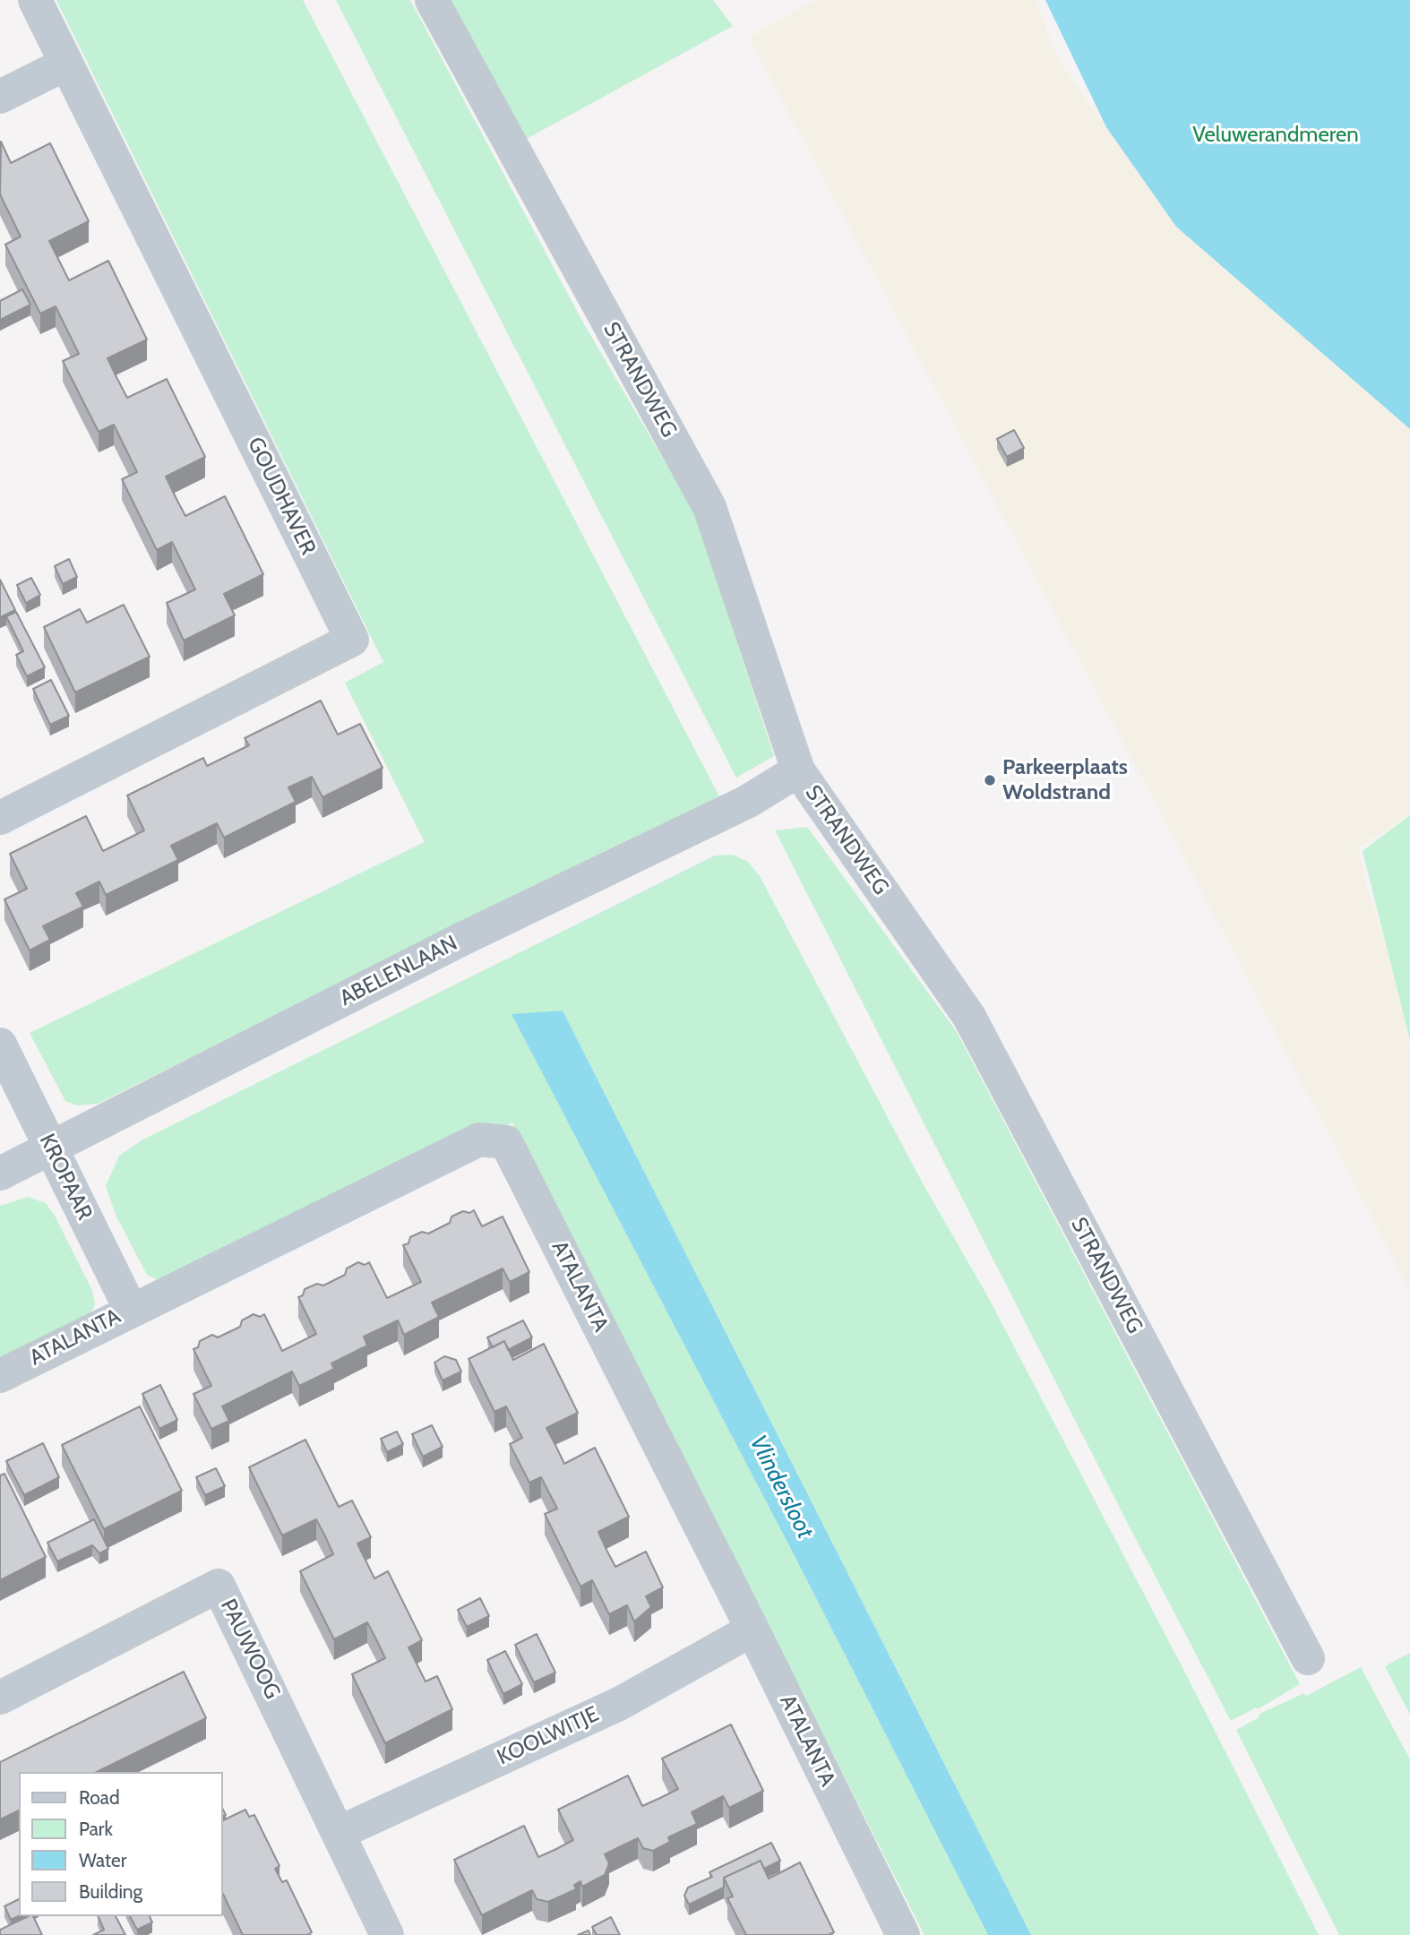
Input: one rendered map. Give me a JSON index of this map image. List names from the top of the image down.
{
  "streets": {
    "street": [
      "STRANDWEG",
      "GOUDHAVER",
      "ABELENLAAN",
      "KROPAAR",
      "ATALANTA",
      "PAUWOOG",
      "KOOLWITJE"
    ]
  },
  "crossings": [
    ["STRANDWEG", "ABELENLAAN"],
    ["ABELENLAAN", "KROPAAR"],
    ["KROPAAR", "ATALANTA"],
    ["ATALANTA", "KOOLWITJE"],
    ["PAUWOOG", "KOOLWITJE"]
  ],
  "water": ["Vlindersloot"],
  "parks": ["Veluwerandmeren"],
  "places": ["Parkeerplaats Woldstrand"],
  "legend": [
    "Road",
    "Park",
    "Water",
    "Building"
  ]
}
